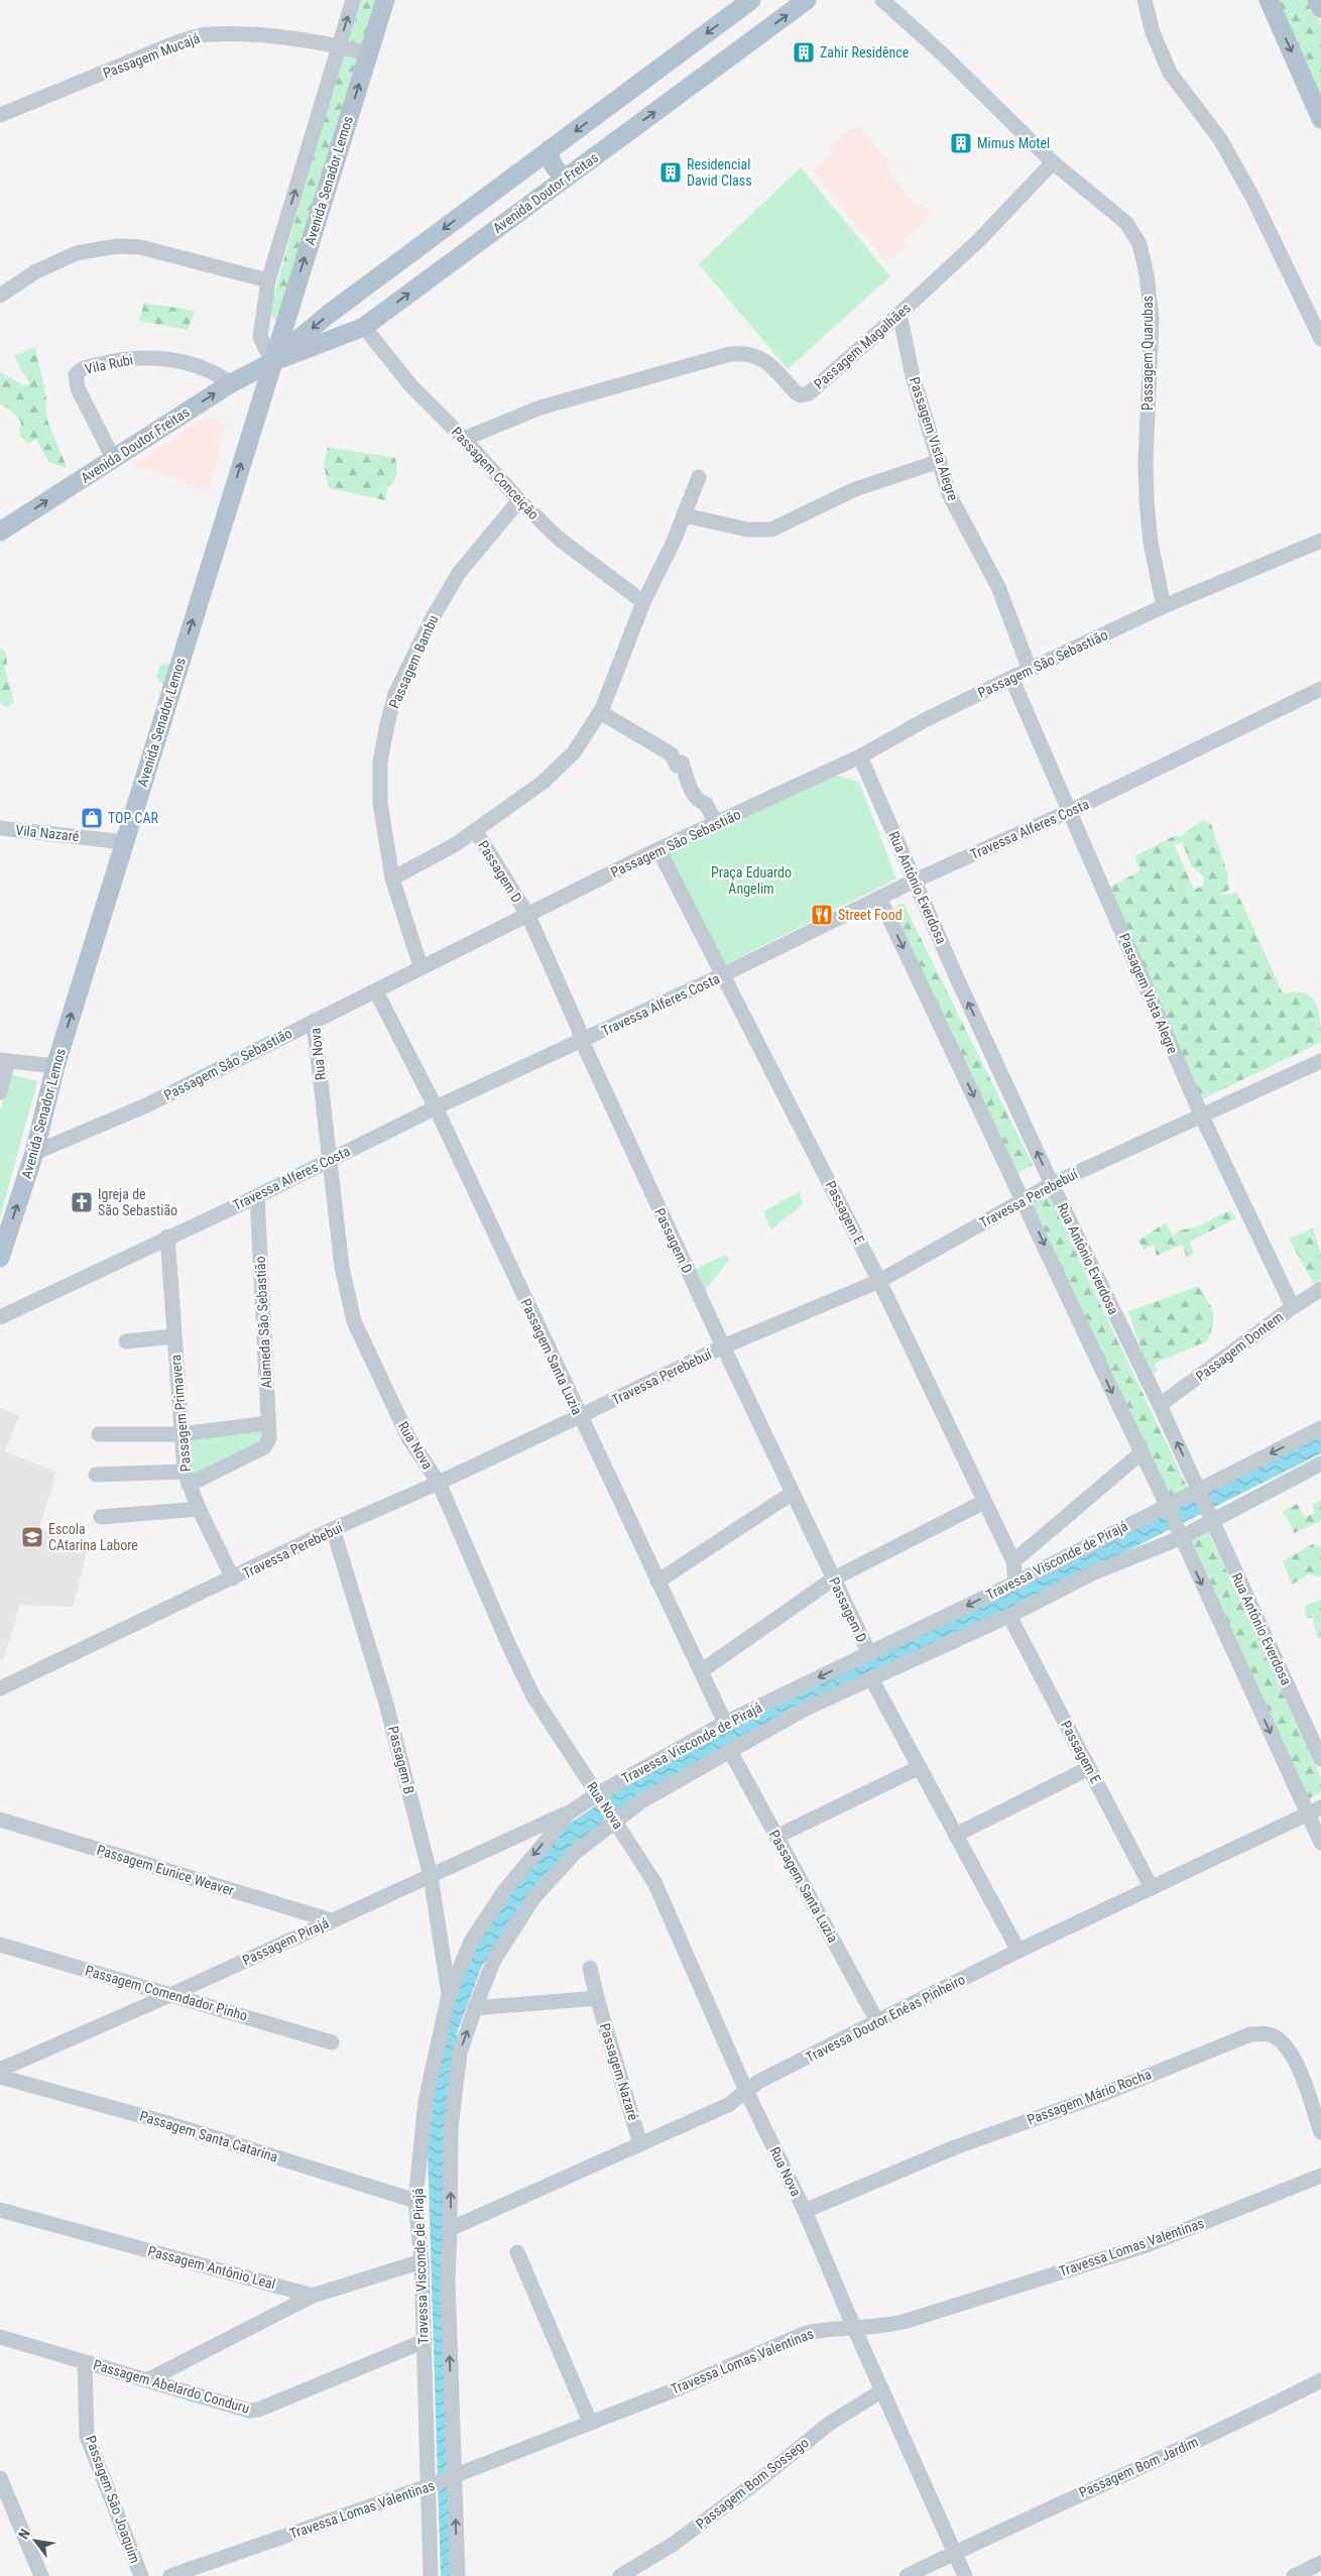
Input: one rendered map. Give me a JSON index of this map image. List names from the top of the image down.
{
  "streets": {
    "main road": ["Avenida Senador Lemos", "Avenida Doutor Freitas"],
    "street": [
      "Passagem Mucajá",
      "Passagem Magalhães",
      "Passagem Quarubas",
      "Vila Rubi",
      "Passagem Vista Alegre",
      "Passagem Conceição",
      "Passagem Bambu",
      "Passagem São Sebastião",
      "Travessa Alferes Costa",
      "Vila Nazaré",
      "Passagem D",
      "Rua Antônio Everdosa",
      "Rua Nova",
      "Travessa Perebebuí",
      "Passagem E",
      "Alameda São Sebastião",
      "Passagem Dontem",
      "Passagem Santa Luzia",
      "Passagem Primavera",
      "Travessa Visconde de Pirajá",
      "Passagem B",
      "Passagem Eunice Weaver",
      "Passagem Pirajá",
      "Passagem Comendador Pinho",
      "Travessa Doutor Enéas Pinheiro",
      "Passagem Nazaré",
      "Passagem Mário Rocha",
      "Passagem Santa Catarina",
      "Travessa Lomas Valentinas",
      "Passagem Antônio Leal",
      "Passagem Abelardo Conduru",
      "Passagem Bom Jardim",
      "Passagem Bom Sossego",
      "Passagem São Joaquim"
    ]
  },
  "crossings": [
    ["Passagem Mucajá", "Avenida Senador Lemos"],
    ["Avenida Senador Lemos", "Avenida Doutor Freitas"],
    ["Avenida Senador Lemos", "Passagem São Sebastião"],
    ["Avenida Senador Lemos", "Vila Nazaré"],
    ["Avenida Doutor Freitas", "Vila Rubi"],
    ["Avenida Doutor Freitas", "Passagem Conceição"],
    ["Passagem Magalhães", "Passagem Quarubas"],
    ["Passagem Magalhães", "Passagem Vista Alegre"],
    ["Passagem Magalhães", "Passagem Conceição"],
    ["Passagem Quarubas", "Passagem São Sebastião"],
    ["Passagem Vista Alegre", "Passagem São Sebastião"],
    ["Passagem Vista Alegre", "Travessa Alferes Costa"],
    ["Passagem Vista Alegre", "Travessa Perebebuí"],
    ["Passagem Vista Alegre", "Passagem Dontem"],
    ["Passagem Conceição", "Passagem Bambu"],
    ["Passagem Bambu", "Passagem São Sebastião"],
    ["Passagem São Sebastião", "Passagem D"],
    ["Passagem São Sebastião", "Rua Antônio Everdosa"],
    ["Passagem São Sebastião", "Rua Nova"],
    ["Passagem São Sebastião", "Passagem E"],
    ["Passagem São Sebastião", "Passagem Santa Luzia"],
    ["Travessa Alferes Costa", "Passagem D"],
    ["Travessa Alferes Costa", "Rua Antônio Everdosa"],
    ["Travessa Alferes Costa", "Rua Nova"],
    ["Travessa Alferes Costa", "Passagem E"],
    ["Travessa Alferes Costa", "Alameda São Sebastião"],
    ["Travessa Alferes Costa", "Passagem Santa Luzia"],
    ["Travessa Alferes Costa", "Passagem Primavera"],
    ["Passagem D", "Travessa Perebebuí"],
    ["Passagem D", "Travessa Visconde de Pirajá"],
    ["Rua Antônio Everdosa", "Travessa Perebebuí"],
    ["Rua Antônio Everdosa", "Passagem Dontem"],
    ["Rua Antônio Everdosa", "Travessa Visconde de Pirajá"],
    ["Rua Nova", "Travessa Perebebuí"],
    ["Rua Nova", "Travessa Visconde de Pirajá"],
    ["Rua Nova", "Travessa Doutor Enéas Pinheiro"],
    ["Rua Nova", "Passagem Mário Rocha"],
    ["Rua Nova", "Travessa Lomas Valentinas"],
    ["Rua Nova", "Passagem Bom Jardim"],
    ["Rua Nova", "Passagem Bom Sossego"],
    ["Travessa Perebebuí", "Passagem E"],
    ["Travessa Perebebuí", "Passagem Santa Luzia"],
    ["Travessa Perebebuí", "Passagem Primavera"],
    ["Travessa Perebebuí", "Passagem B"],
    ["Passagem E", "Travessa Visconde de Pirajá"],
    ["Passagem E", "Travessa Doutor Enéas Pinheiro"],
    ["Alameda São Sebastião", "Passagem Primavera"],
    ["Passagem Santa Luzia", "Travessa Visconde de Pirajá"],
    ["Passagem Santa Luzia", "Travessa Doutor Enéas Pinheiro"],
    ["Travessa Visconde de Pirajá", "Passagem B"],
    ["Travessa Visconde de Pirajá", "Passagem Pirajá"],
    ["Travessa Visconde de Pirajá", "Travessa Doutor Enéas Pinheiro"],
    ["Travessa Visconde de Pirajá", "Passagem Santa Catarina"],
    ["Travessa Visconde de Pirajá", "Travessa Lomas Valentinas"],
    ["Travessa Visconde de Pirajá", "Passagem Abelardo Conduru"],
    ["Passagem B", "Passagem Pirajá"],
    ["Passagem Eunice Weaver", "Passagem Pirajá"],
    ["Passagem Pirajá", "Passagem Comendador Pinho"],
    ["Travessa Doutor Enéas Pinheiro", "Passagem Nazaré"],
    ["Passagem Abelardo Conduru", "Passagem São Joaquim"]
  ],
  "one_way": ["Avenida Senador Lemos"],
  "parks": ["Praça Eduardo Angelim"],
  "places": {
    "building": ["Zahir Residênce", "Mimus Motel", "Residencial David Class"],
    "shop": ["TOP CAR"],
    "restaurant": ["Street Food"],
    "church": ["Igreja de São Sebastião"],
    "school or university": ["Escola CAtarina Labore"]
  },
  "north": "top left"
}
